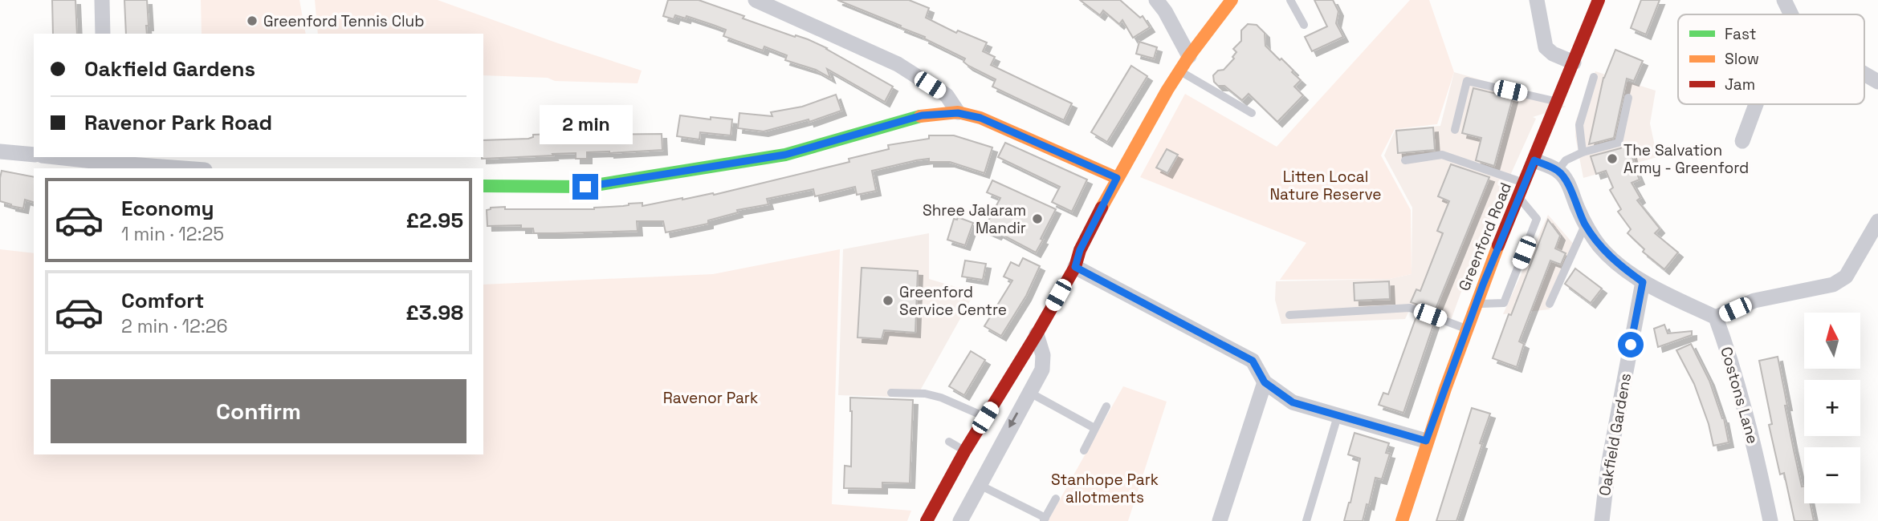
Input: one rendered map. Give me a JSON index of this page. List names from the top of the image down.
{
  "streets": {
    "street": ["Greenford Road", "Costons Lane", "Oakfield Gardens"]
  },
  "parks": ["Litten Local Nature Reserve", "Ravenor Park", "Stanhope Park allotments"],
  "places": [
    "Greenford Tennis Club",
    "The Salvation Army - Greenford",
    "Shree Jalaram Mandir",
    "Greenford Service Centre"
  ],
  "legend": ["Fast", "Slow", "Jam"],
  "north": "top",
  "page": {
    "banner": ["Oakfield Gardens", "Ravenor Park Road"],
    "bubble": "2 min",
    "list": [
      {
        "name": "Economy",
        "note": "1 min · 12:25",
        "value": "£2.95"
      },
      {
        "name": "Comfort",
        "note": "2 min · 12:26",
        "value": "£3.98"
      }
    ],
    "map_buttons": ["+", "−"],
    "buttons": "Confirm"
  }
}
